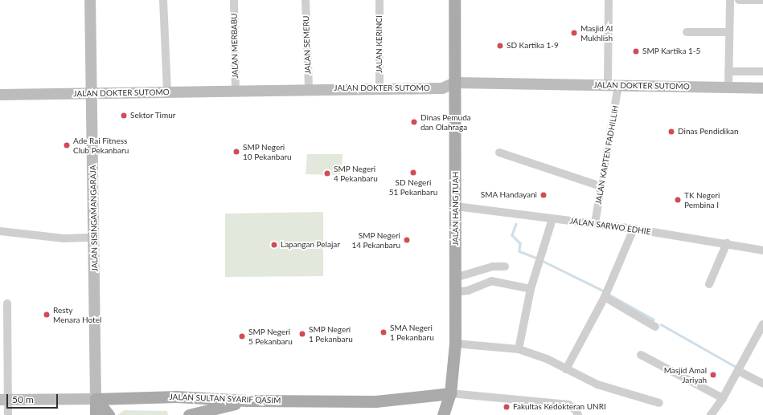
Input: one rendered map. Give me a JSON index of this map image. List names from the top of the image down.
{
  "streets": {
    "main road": [
      "JALAN DOKTER SUTOMO",
      "JALAN HANG TUAH",
      "JALAN SISINGAMANGARAJA",
      "JALAN SULTAN SYARIF QASIM"
    ],
    "street": [
      "JALAN KERINCI",
      "JALAN SEMERU",
      "JALAN MERBABU",
      "JALAN KAPTEN FADHILLIH",
      "JALAN SARWO EDHIE"
    ]
  },
  "crossings": [
    ["JALAN KERINCI", "JALAN DOKTER SUTOMO"],
    ["JALAN SEMERU", "JALAN DOKTER SUTOMO"],
    ["JALAN MERBABU", "JALAN DOKTER SUTOMO"],
    ["JALAN DOKTER SUTOMO", "JALAN KAPTEN FADHILLIH"],
    ["JALAN DOKTER SUTOMO", "JALAN HANG TUAH"],
    ["JALAN DOKTER SUTOMO", "JALAN SISINGAMANGARAJA"],
    ["JALAN KAPTEN FADHILLIH", "JALAN SARWO EDHIE"],
    ["JALAN HANG TUAH", "JALAN SARWO EDHIE"],
    ["JALAN HANG TUAH", "JALAN SULTAN SYARIF QASIM"],
    ["JALAN SISINGAMANGARAJA", "JALAN SULTAN SYARIF QASIM"]
  ],
  "places": [
    "Masjid Al Mukhlish",
    "SD Kartika 1-9",
    "SMP Kartika 1-5",
    "Sektor Timur",
    "Dinas Pemuda dan Olahraga",
    "Dinas Pendidikan",
    "Ade Rai Fitness Club Pekanbaru",
    "SMP Negeri 10 Pekanbaru",
    "SD Negeri 51 Pekanbaru",
    "SMP Negeri 4 Pekanbaru",
    "SMA Handayani",
    "TK Negeri Pembina I",
    "SMP Negeri 14 Pekanbaru",
    "Lapangan Pelajar",
    "Resty Menara Hotel",
    "SMA Negeri 1 Pekanbaru",
    "SMP Negeri 1 Pekanbaru",
    "SMP Negeri 5 Pekanbaru",
    "Masjid Amal Jariyah",
    "Fakultas Kedokteran UNRI"
  ],
  "scale_bar": "50 m"
}
